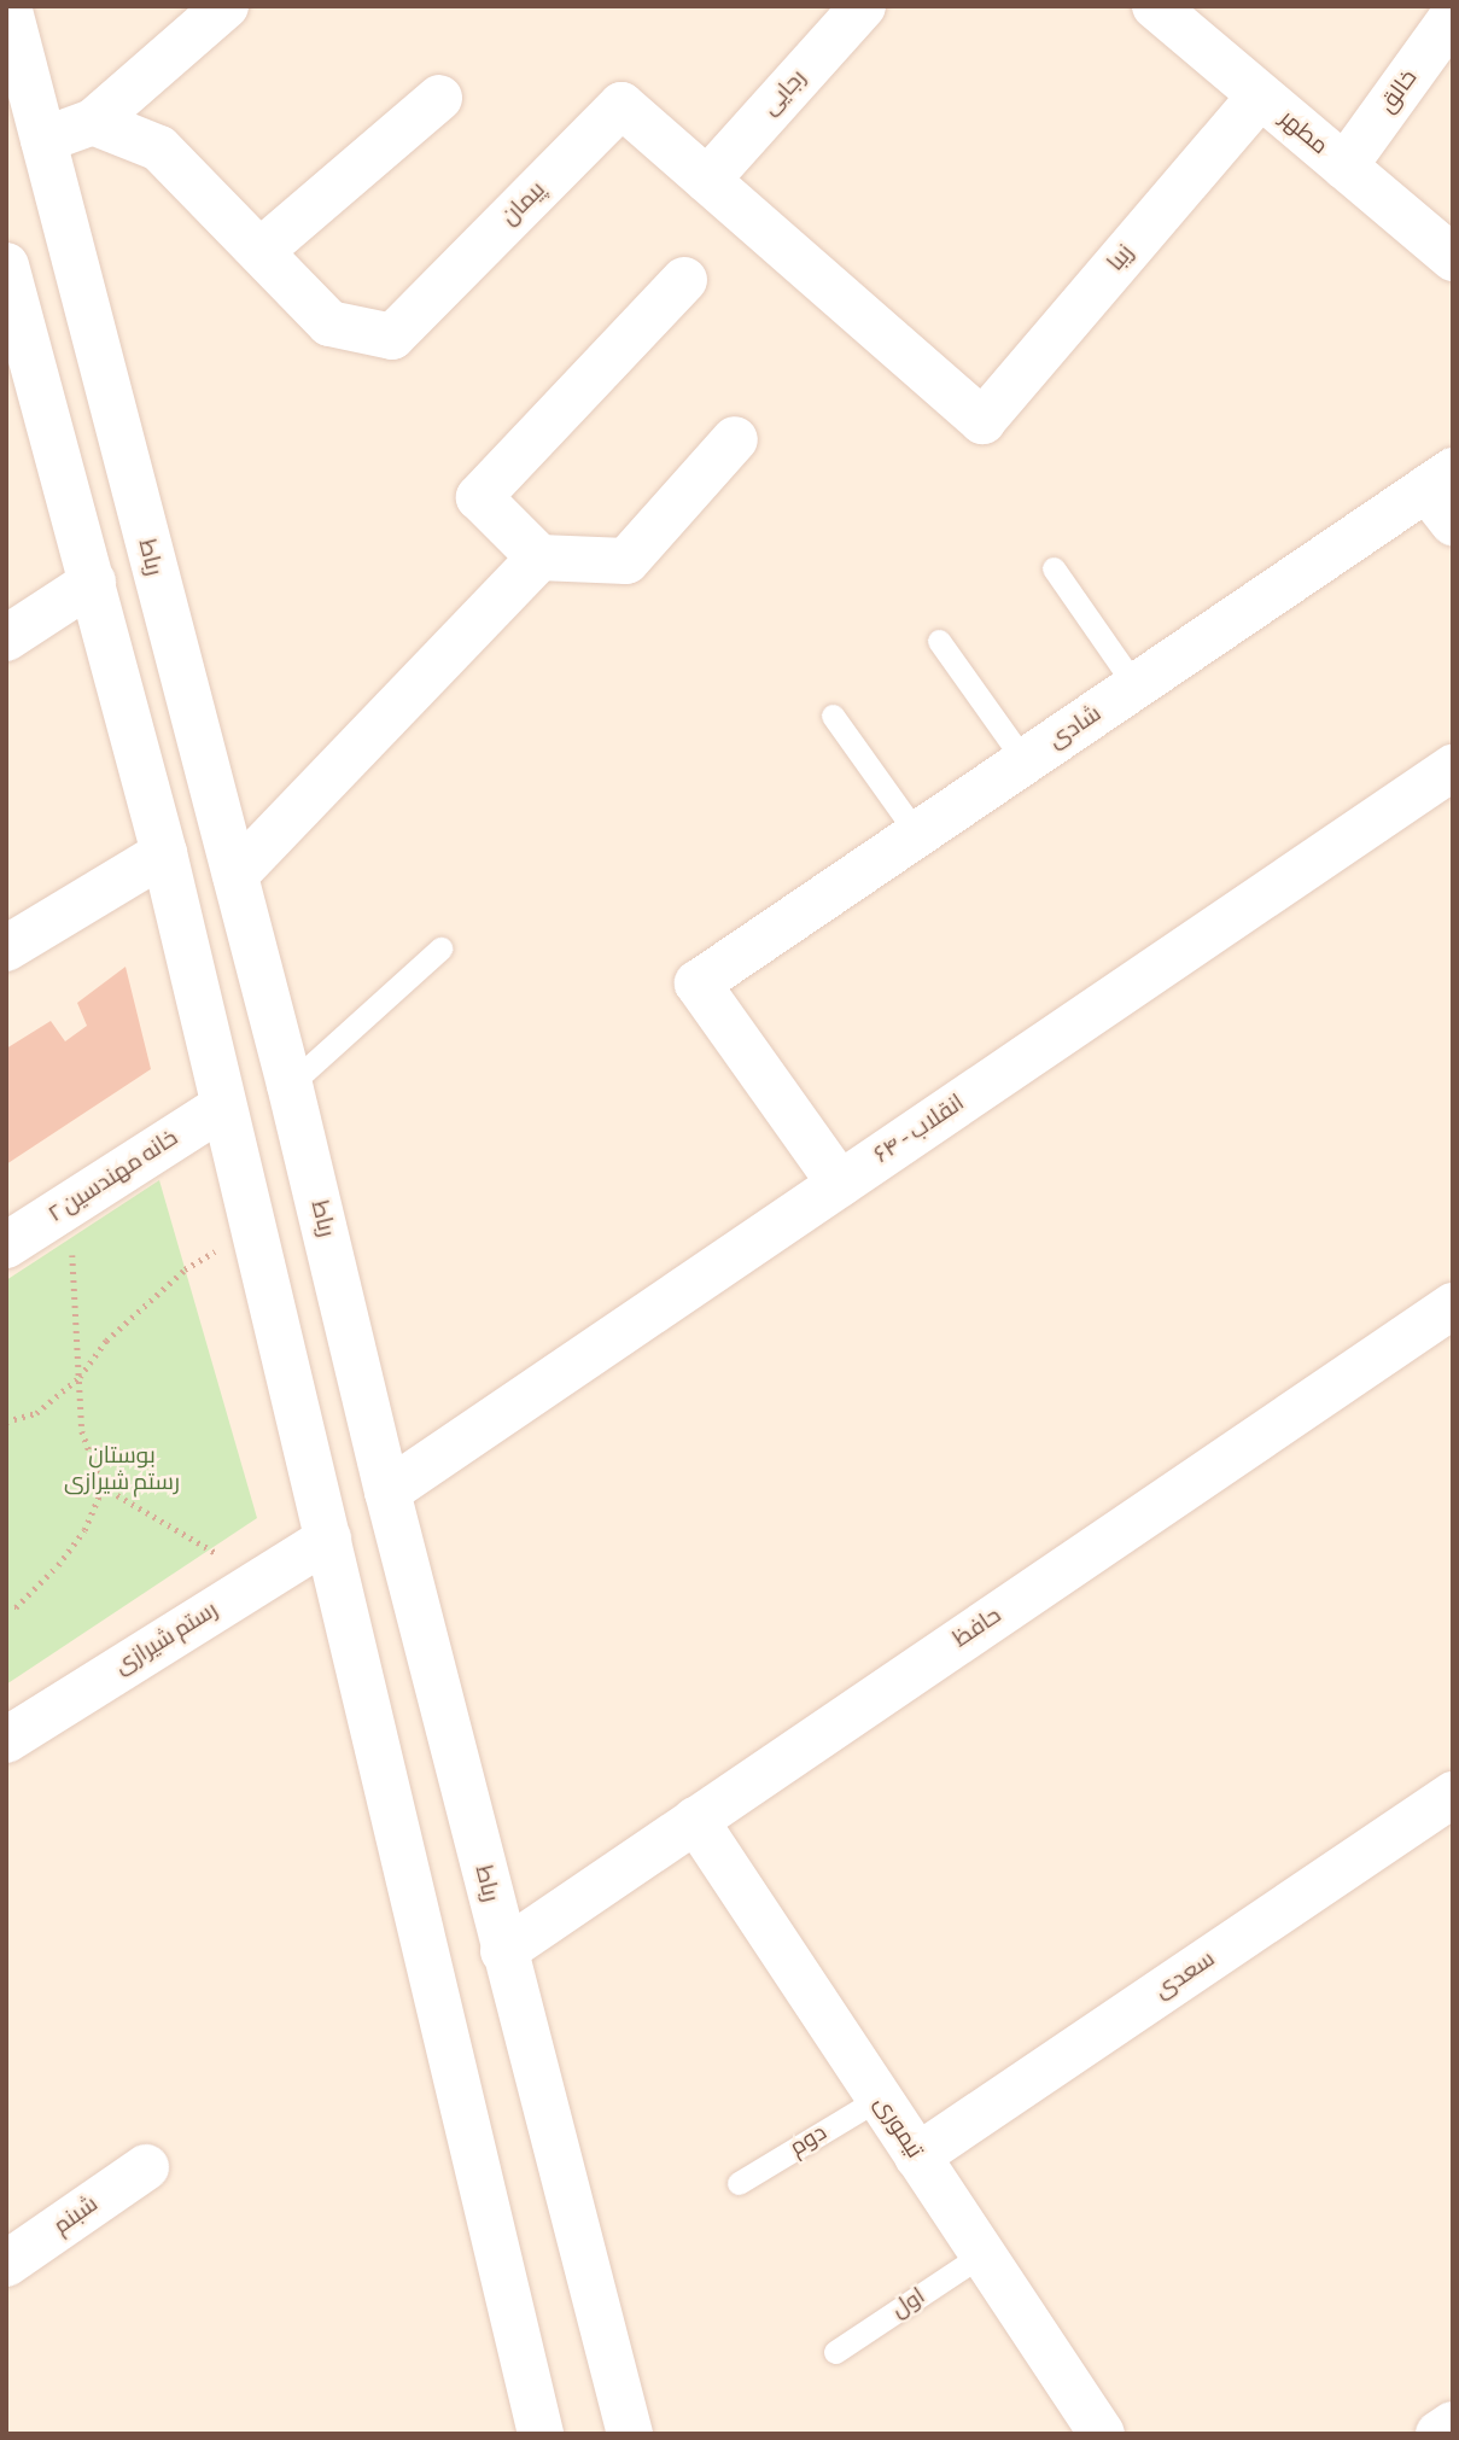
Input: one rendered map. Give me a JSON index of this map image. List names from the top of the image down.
{
  "streets": {
    "street": [
      "خالق",
      "رجایی",
      "مطهر",
      "پیمان",
      "زیبا",
      "رباط",
      "شادی",
      "انقلاب - ۶۴",
      "خانه مهندسین ۲",
      "حافظ",
      "رستم شیرازی",
      "سعدی",
      "تیموری",
      "شبنم"
    ],
    "lane": ["دوم", "اول"]
  },
  "crossings": [
    ["خالق", "مطهر"],
    ["رجایی", "پیمان"],
    ["مطهر", "زیبا"],
    ["پیمان", "زیبا"],
    ["رباط", "انقلاب - ۶۴"],
    ["رباط", "حافظ"],
    ["شادی", "انقلاب - ۶۴"],
    ["حافظ", "تیموری"],
    ["سعدی", "تیموری"],
    ["تیموری", "دوم"],
    ["تیموری", "اول"]
  ],
  "parks": ["بوستان رستم شیرازی"]
}
